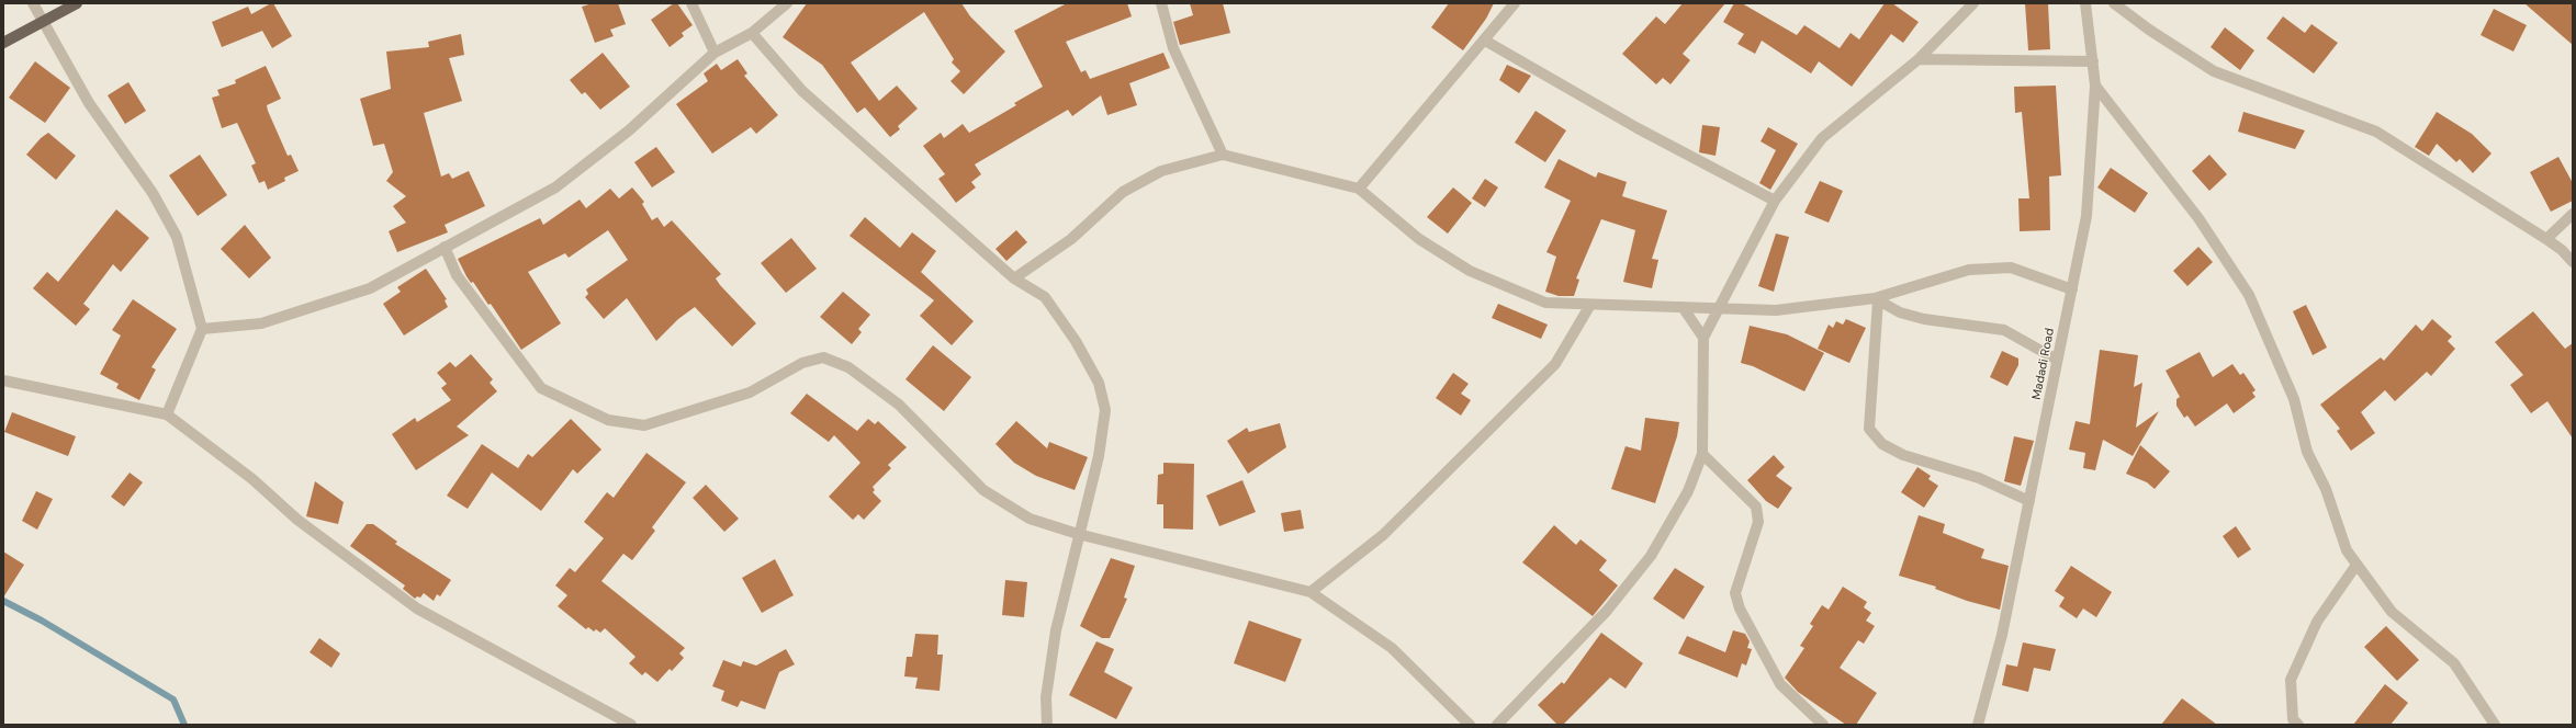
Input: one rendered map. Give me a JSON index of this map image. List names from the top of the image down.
{
  "streets": {
    "street": ["Madadi Road"]
  }
}
